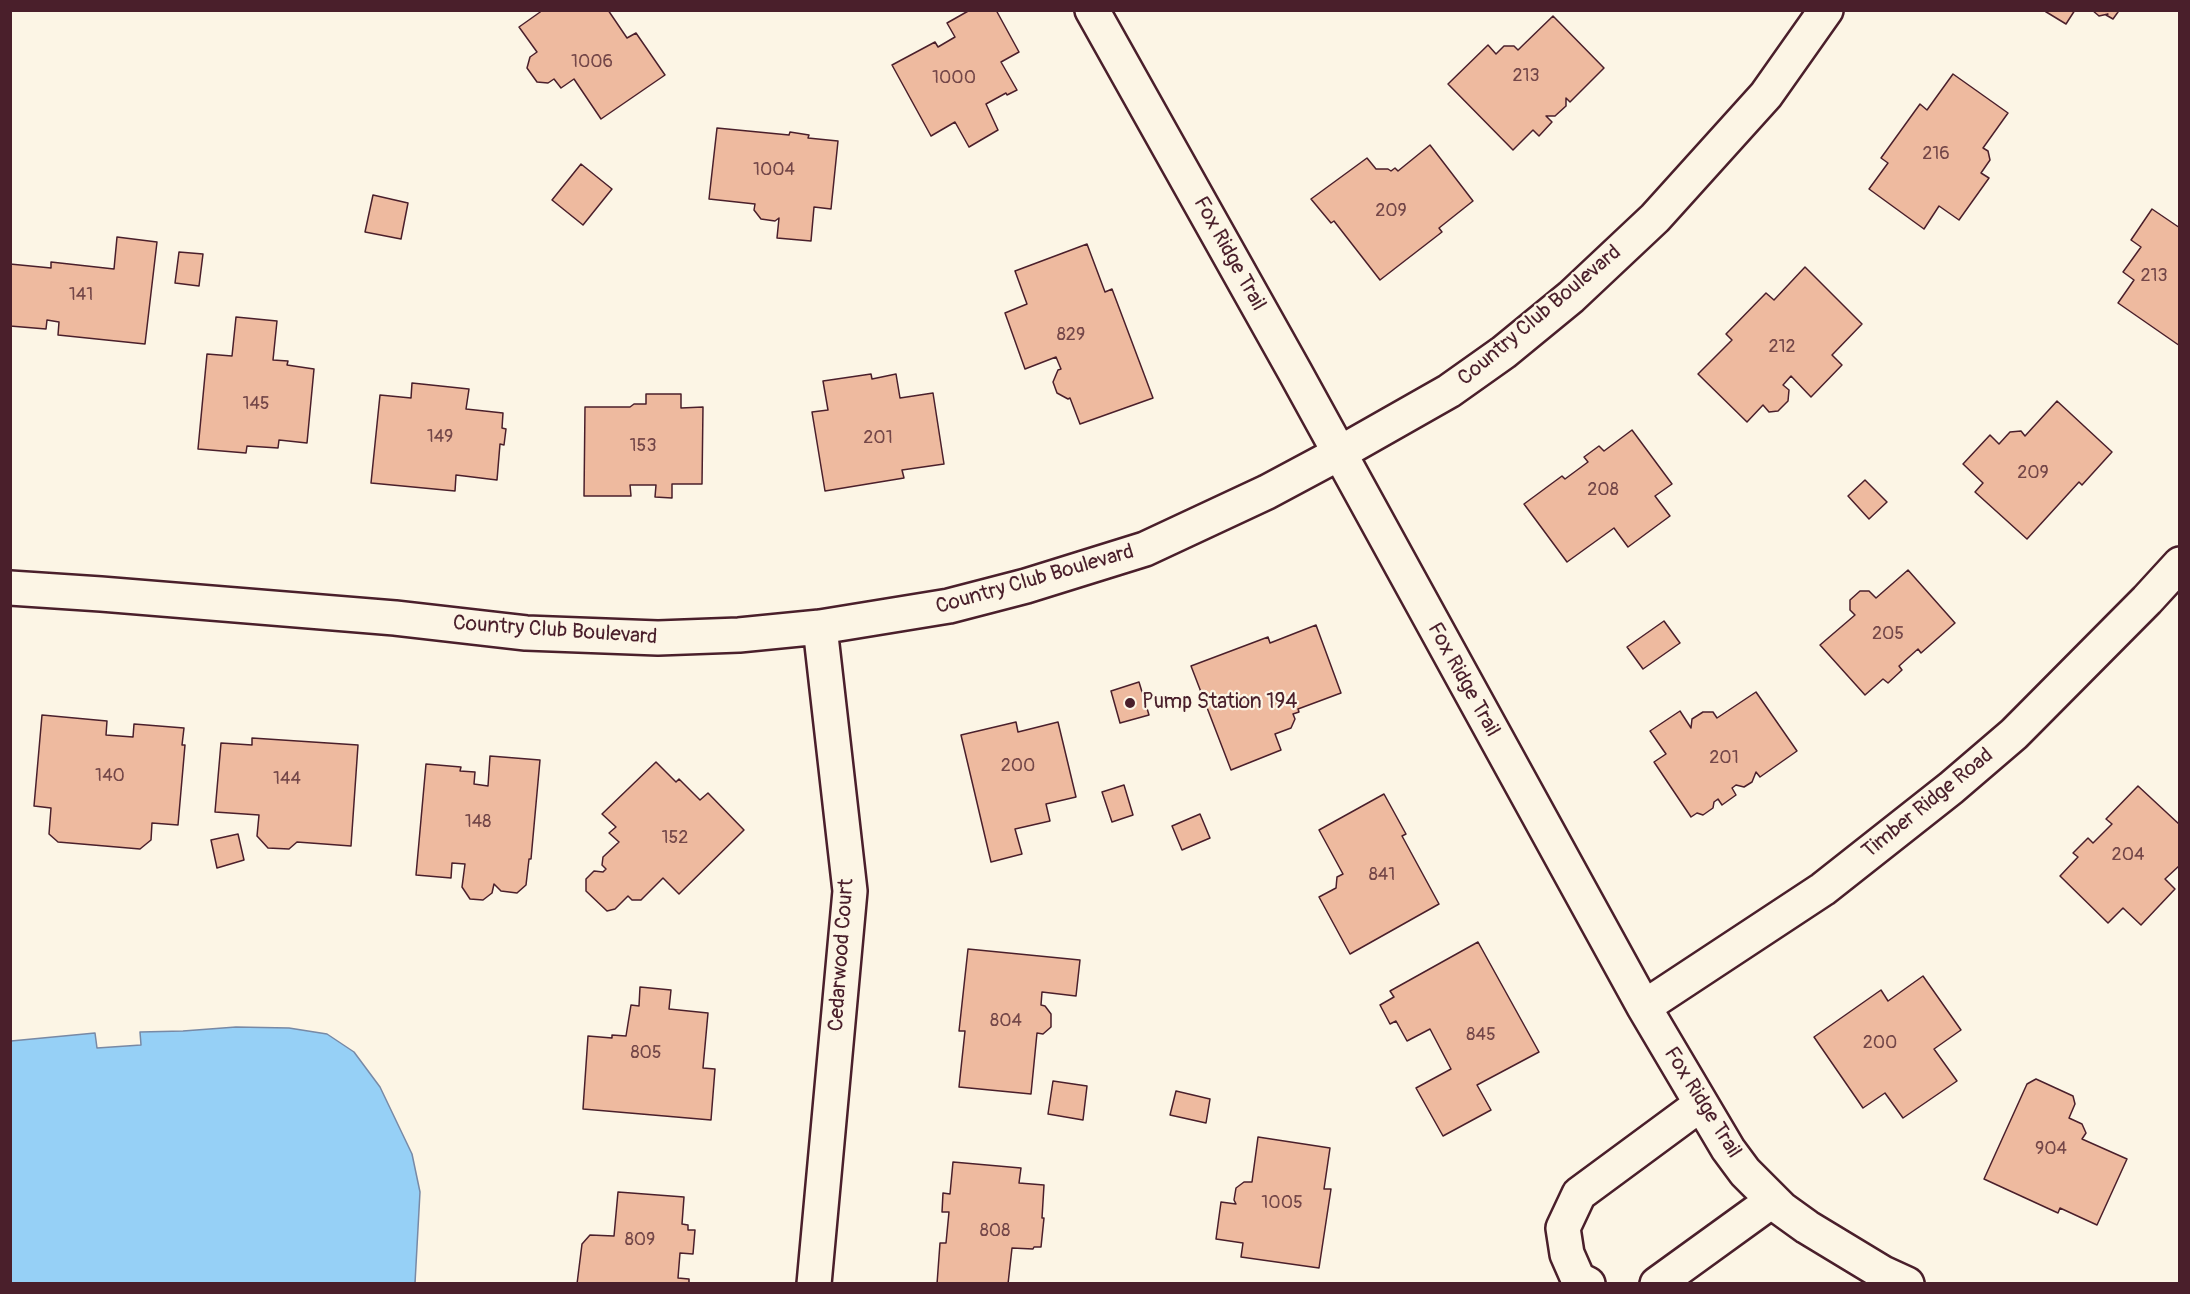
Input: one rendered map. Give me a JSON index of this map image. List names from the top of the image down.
{
  "streets": {
    "street": [
      "Fox Ridge Trail",
      "Country Club Boulevard",
      "Timber Ridge Road",
      "Cedarwood Court"
    ]
  },
  "crossings": [
    ["Fox Ridge Trail", "Country Club Boulevard"],
    ["Fox Ridge Trail", "Timber Ridge Road"],
    ["Country Club Boulevard", "Cedarwood Court"]
  ],
  "places": ["Pump Station 194"],
  "house_numbers": [
    "1006",
    "213",
    "1000",
    "216",
    "1004",
    "209",
    "213",
    "141",
    "829",
    "212",
    "145",
    "149",
    "201",
    "153",
    "209",
    "208",
    "205",
    "201",
    "200",
    "140",
    "144",
    "148",
    "152",
    "204",
    "841",
    "804",
    "845",
    "200",
    "805",
    "904",
    "1005",
    "808",
    "809"
  ]
}
